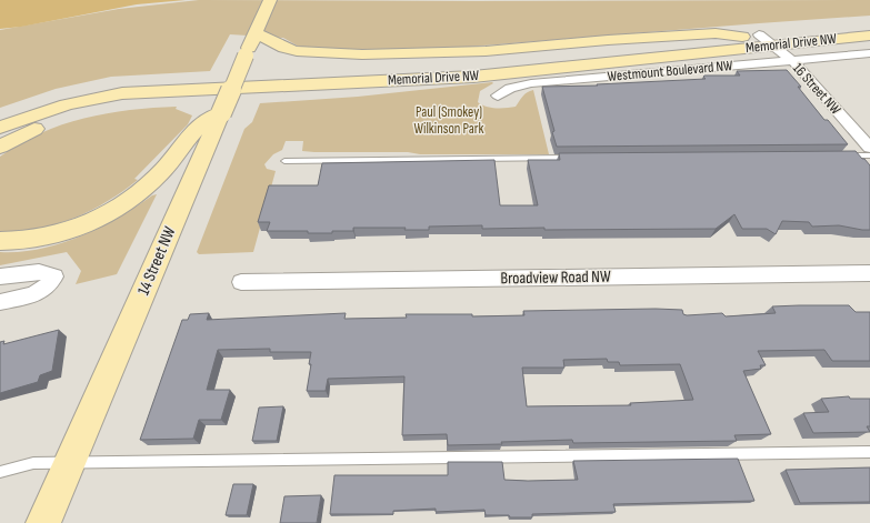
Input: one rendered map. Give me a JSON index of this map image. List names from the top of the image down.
{
  "streets": {
    "main road": ["Memorial Drive NW", "14 Street NW"],
    "street": ["Westmount Boulevard NW", "16 Street NW", "Broadview Road NW"]
  },
  "crossings": [
    ["Memorial Drive NW", "16 Street NW"],
    ["Westmount Boulevard NW", "16 Street NW"]
  ],
  "parks": ["Paul (Smokey) Wilkinson Park"]
}
